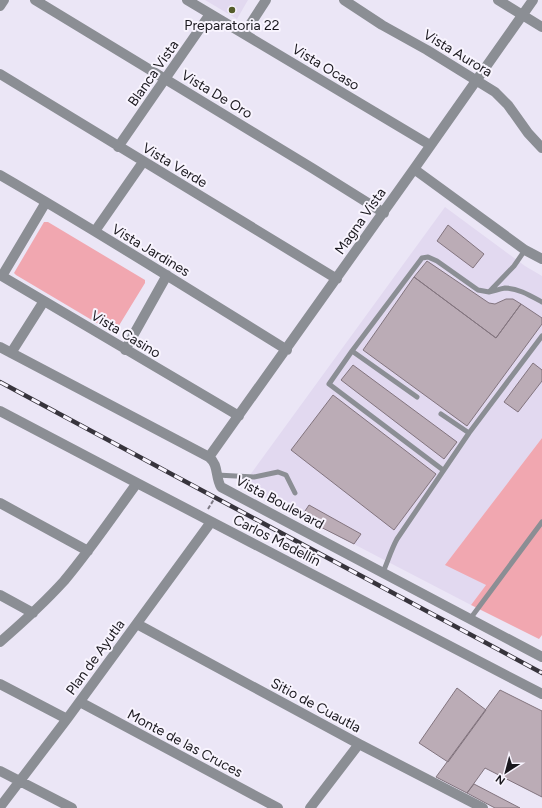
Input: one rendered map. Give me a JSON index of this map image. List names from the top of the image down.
{
  "streets": {
    "street": [
      "Vista Aurora",
      "Vista Ocaso",
      "Blanca Vista",
      "Vista De Oro",
      "Vista Verde",
      "Magna Vista",
      "Vista Jardines",
      "Vista Casino",
      "Vista Boulevard",
      "Carlos Medellín",
      "Plan de Ayutla",
      "Sitio de Cuautla",
      "Monte de las Cruces"
    ]
  },
  "crossings": [
    ["Vista Aurora", "Magna Vista"],
    ["Vista Ocaso", "Blanca Vista"],
    ["Vista Ocaso", "Magna Vista"],
    ["Blanca Vista", "Vista De Oro"],
    ["Blanca Vista", "Vista Verde"],
    ["Vista De Oro", "Magna Vista"],
    ["Vista Verde", "Magna Vista"],
    ["Magna Vista", "Vista Jardines"],
    ["Magna Vista", "Vista Casino"],
    ["Magna Vista", "Vista Boulevard"],
    ["Carlos Medellín", "Plan de Ayutla"],
    ["Plan de Ayutla", "Sitio de Cuautla"],
    ["Plan de Ayutla", "Monte de las Cruces"]
  ],
  "places": ["Preparatoria 22"],
  "north": "bottom left"
}
